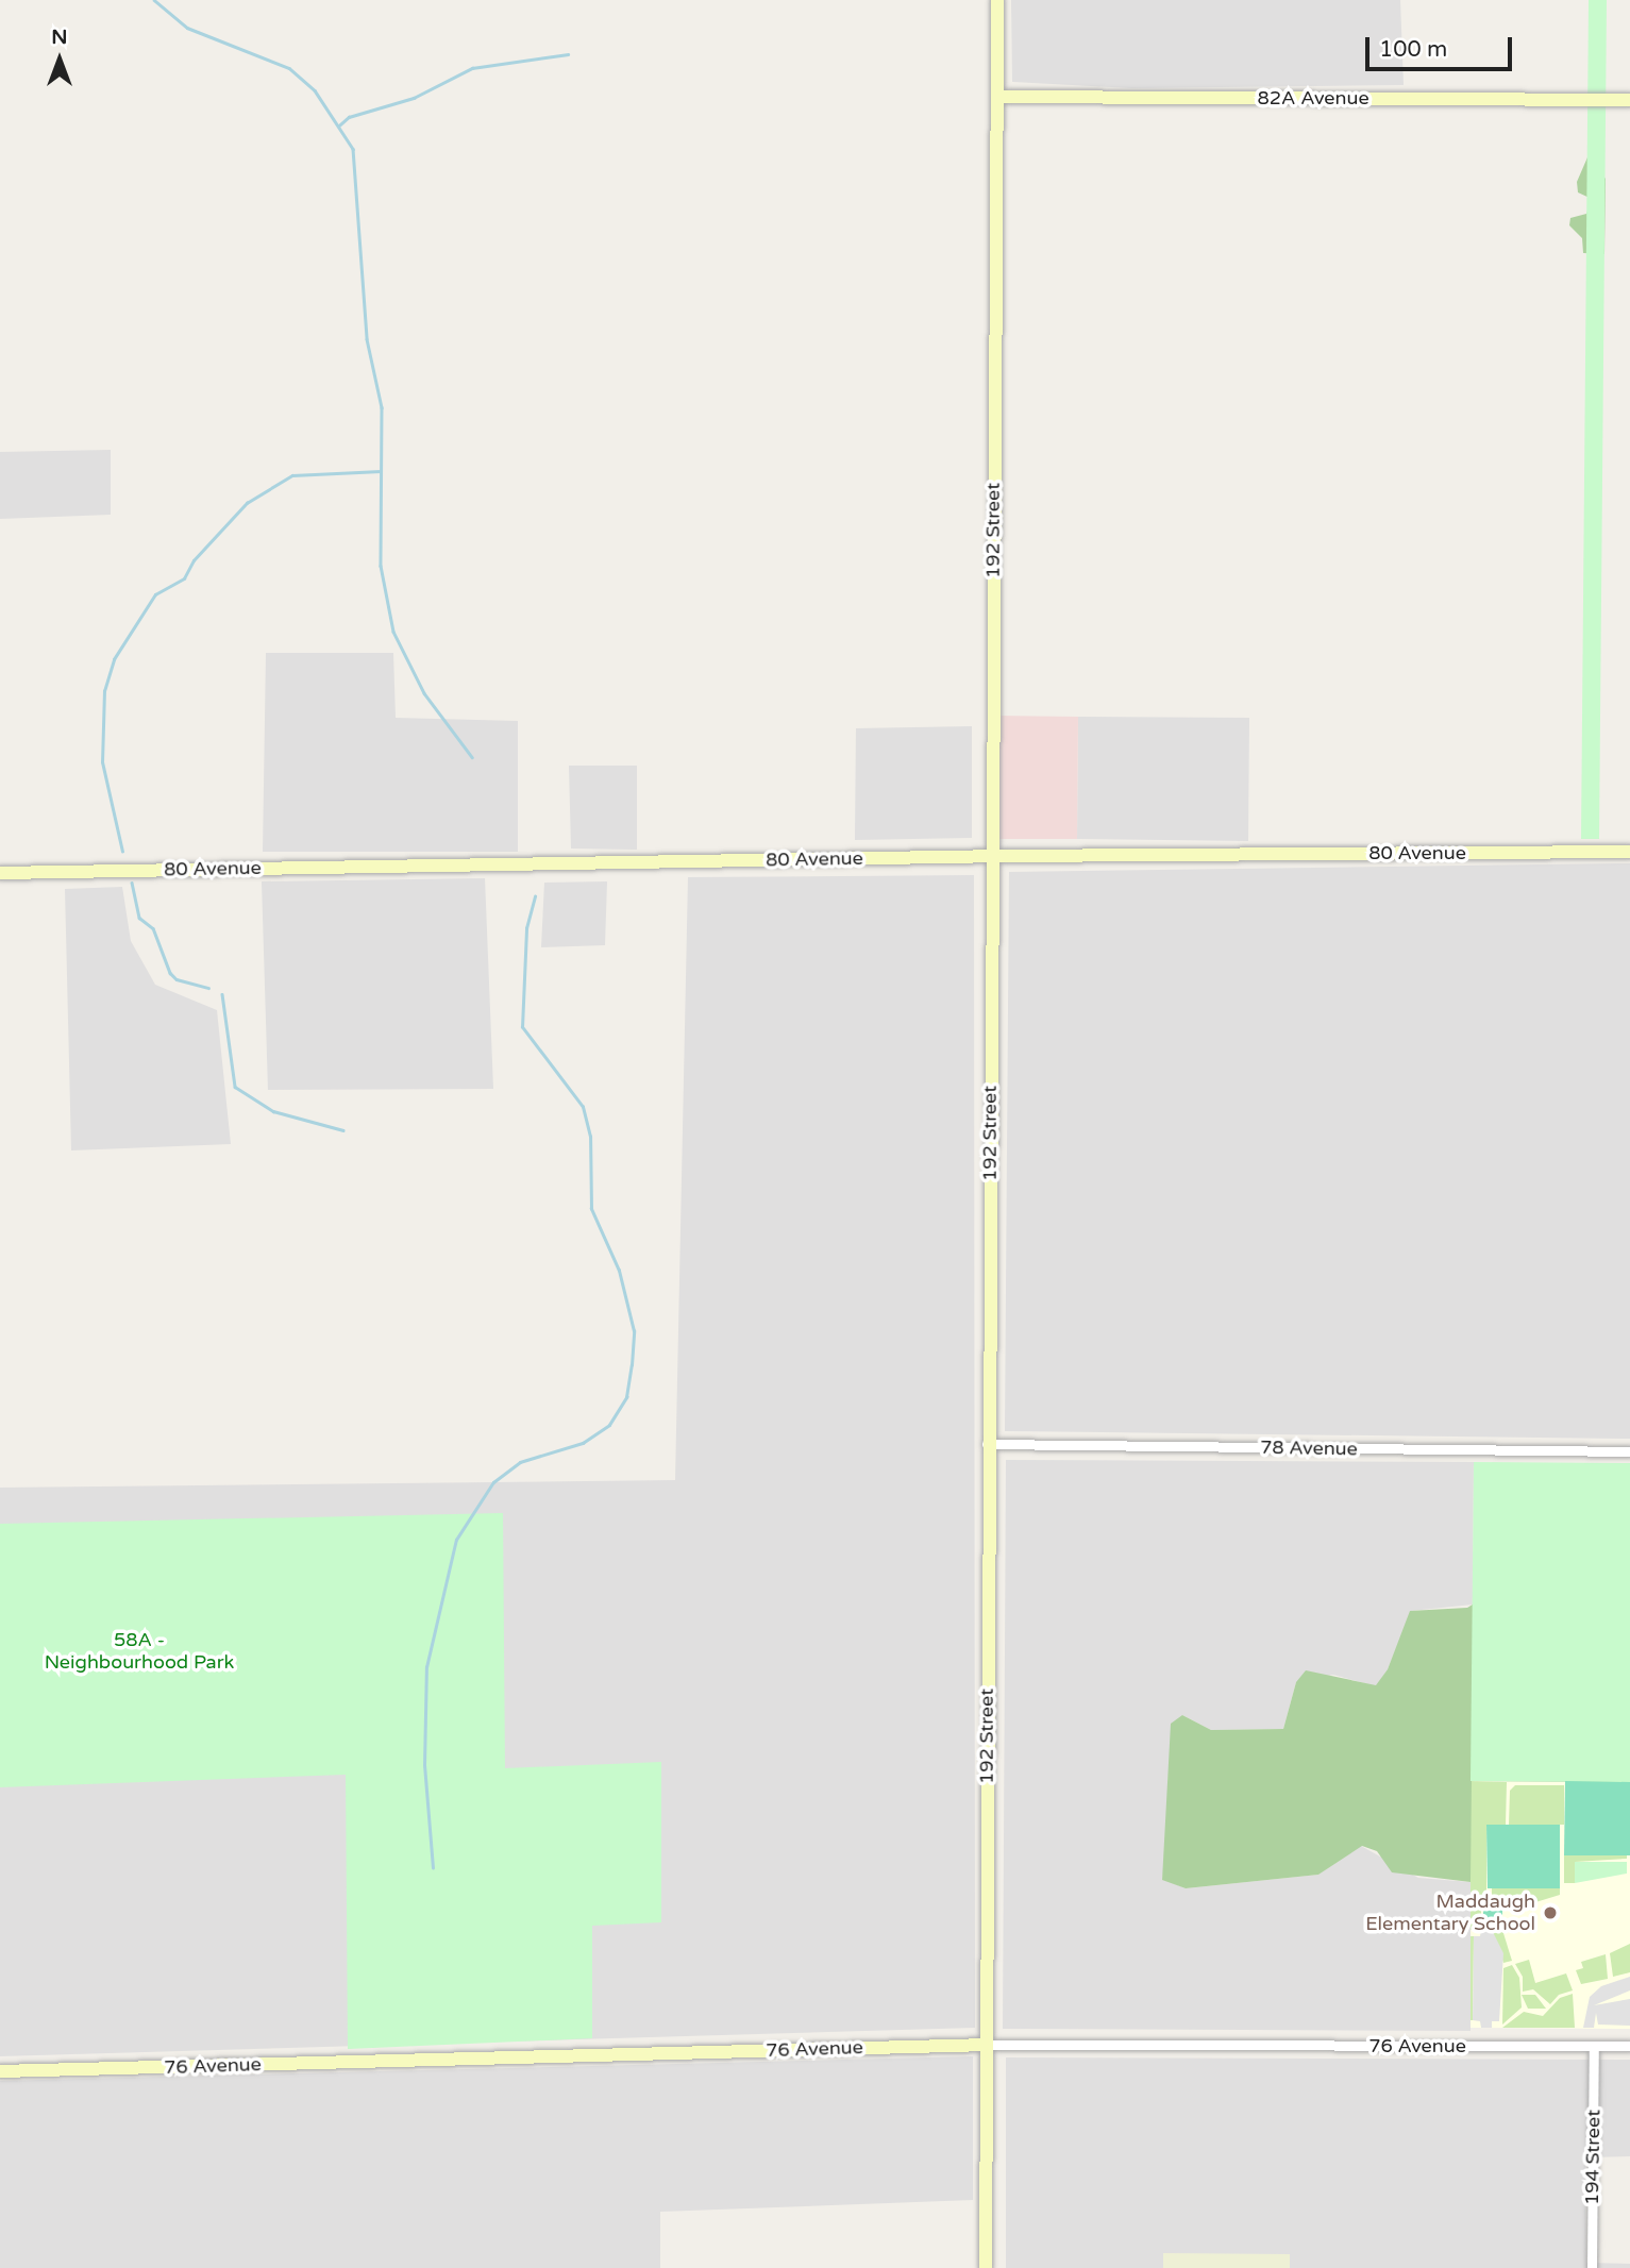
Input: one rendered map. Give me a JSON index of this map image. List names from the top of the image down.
{
  "streets": {
    "main road": [
      "82A Avenue",
      "192 Street",
      "80 Avenue",
      "76 Avenue"
    ],
    "street": ["78 Avenue", "194 Street"]
  },
  "crossings": [
    ["82A Avenue", "192 Street"],
    ["192 Street", "80 Avenue"],
    ["192 Street", "78 Avenue"],
    ["192 Street", "76 Avenue"],
    ["76 Avenue", "194 Street"]
  ],
  "parks": ["58A - Neighbourhood Park"],
  "places": ["Maddaugh Elementary School"],
  "scale_bar": "100 m",
  "north": "top"
}
